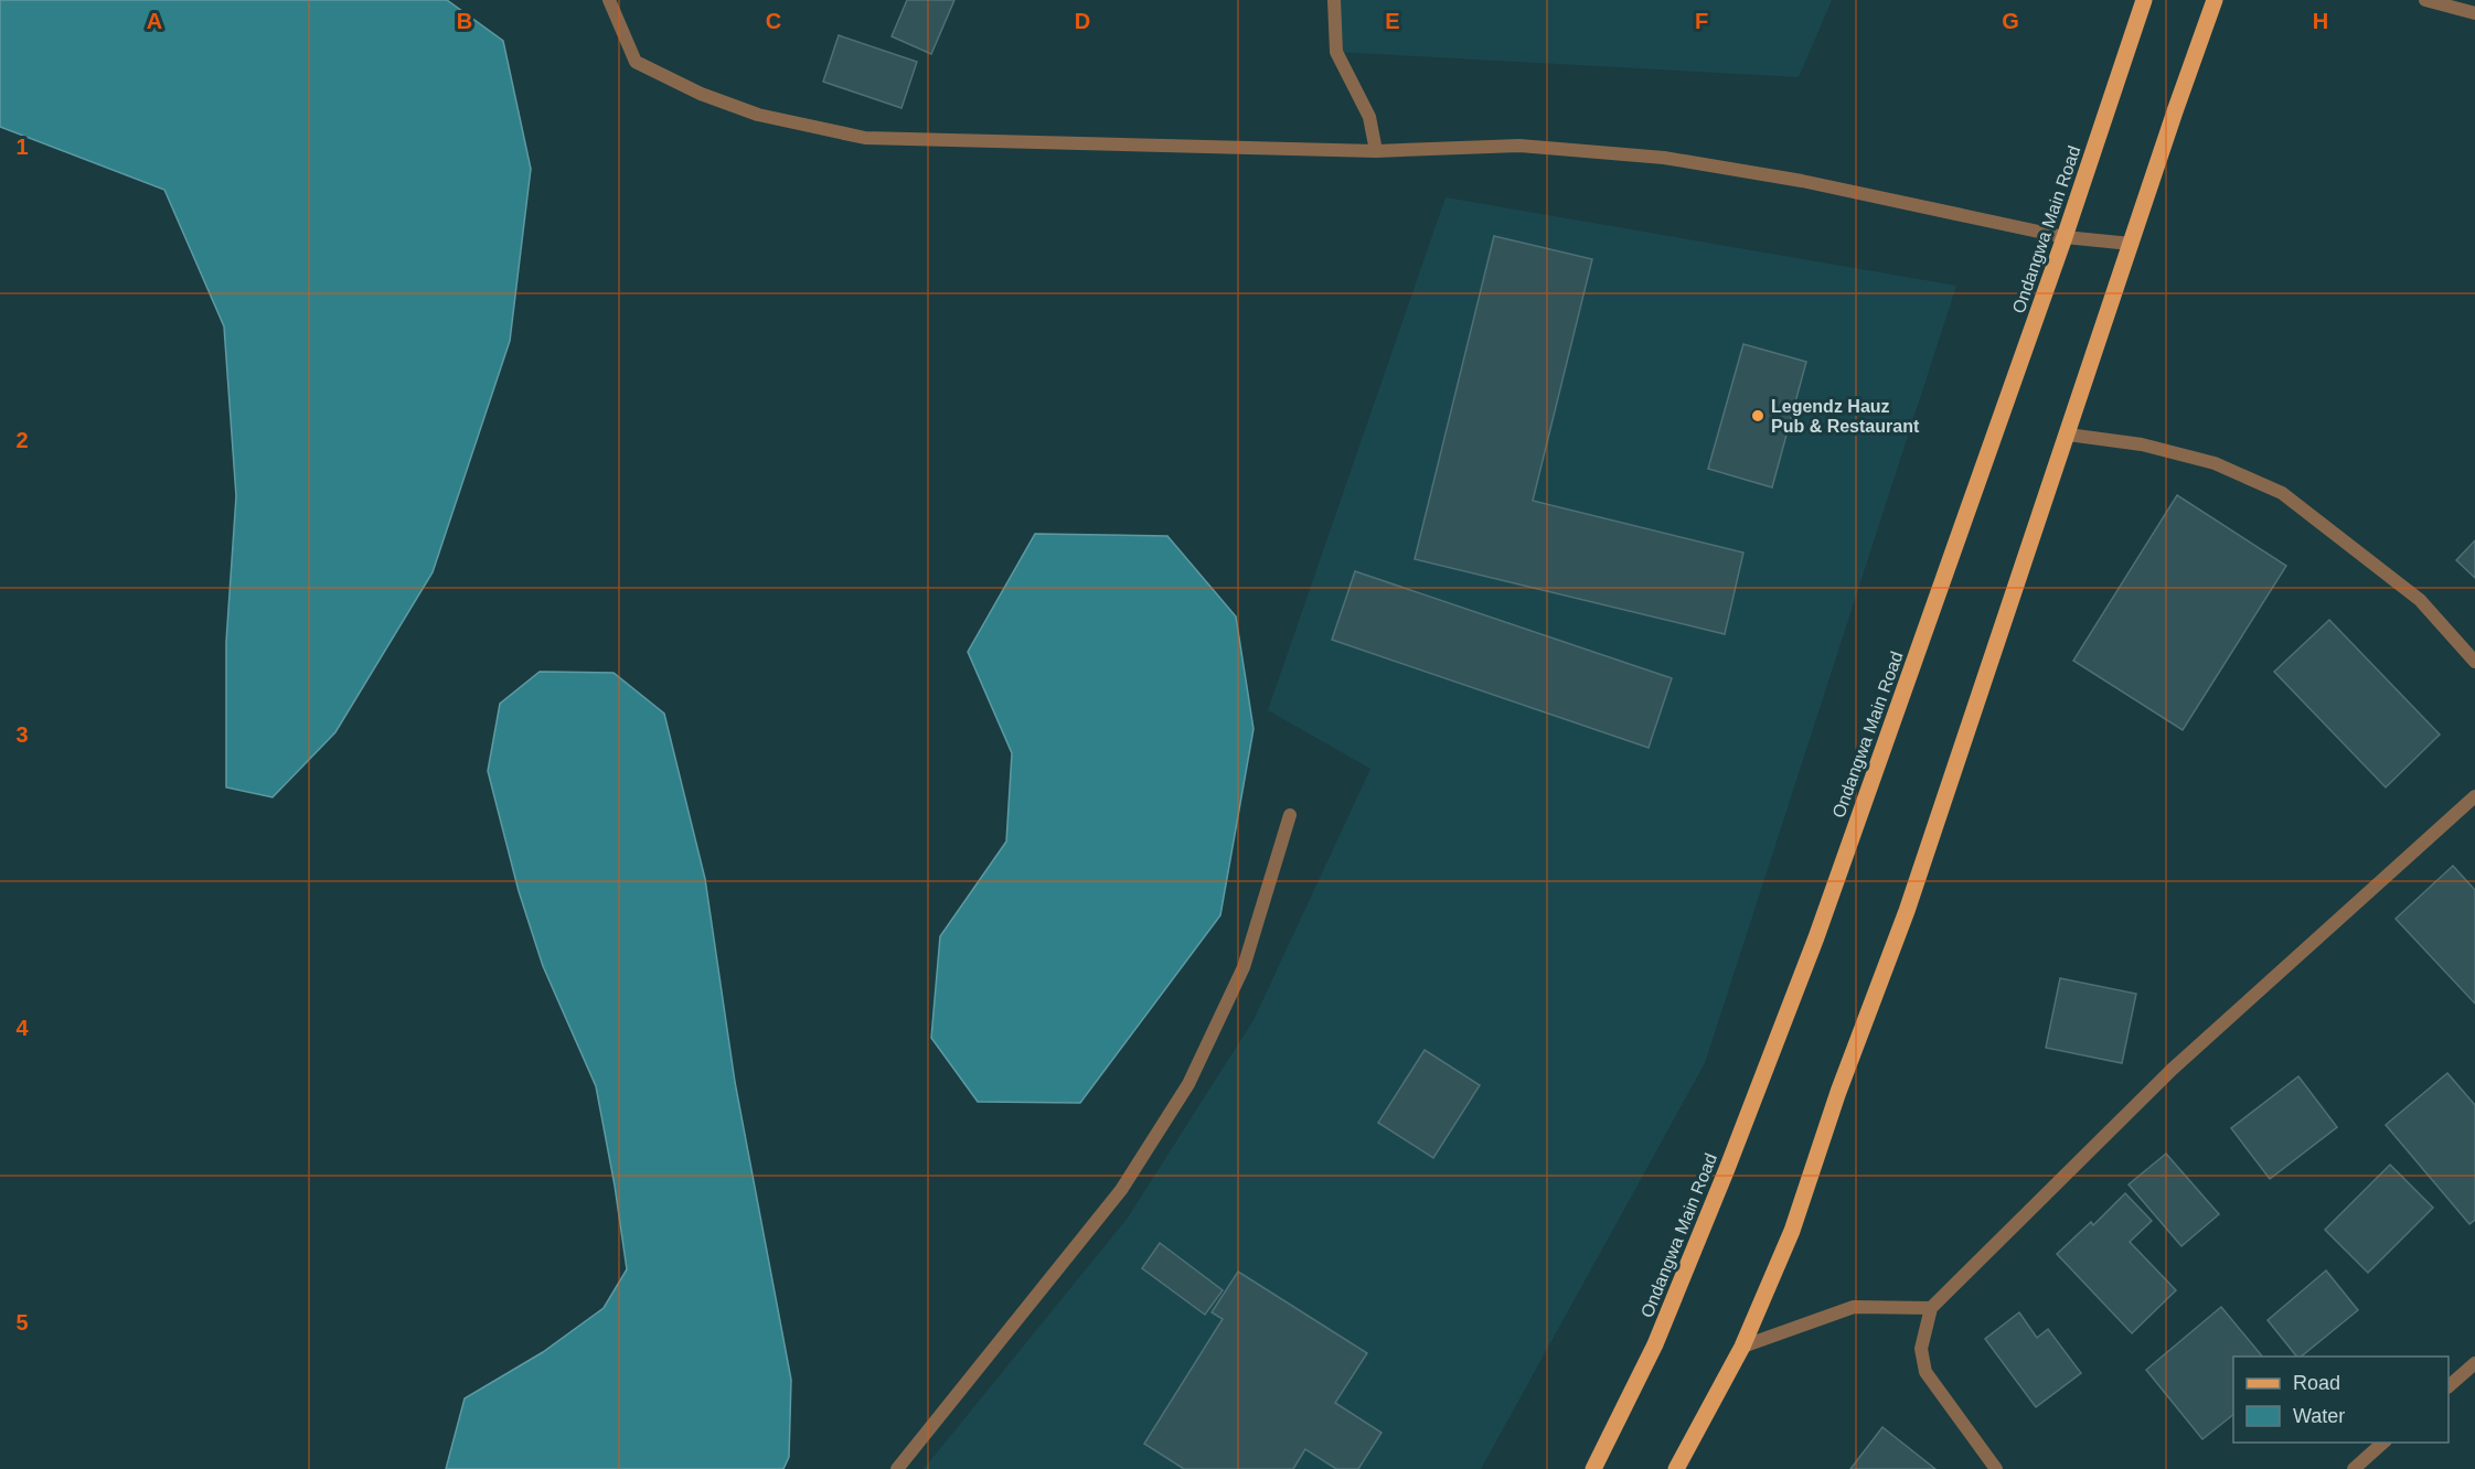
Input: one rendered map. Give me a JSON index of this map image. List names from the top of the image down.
{
  "streets": {
    "main road": ["Ondangwa Main Road"]
  },
  "places": ["Legendz Hauz Pub & Restaurant"],
  "legend": ["Road", "Water"],
  "grid": {
    "columns": [
      "A",
      "B",
      "C",
      "D",
      "E",
      "F",
      "G",
      "H"
    ],
    "rows": [
      "1",
      "2",
      "3",
      "4",
      "5"
    ]
  }
}
